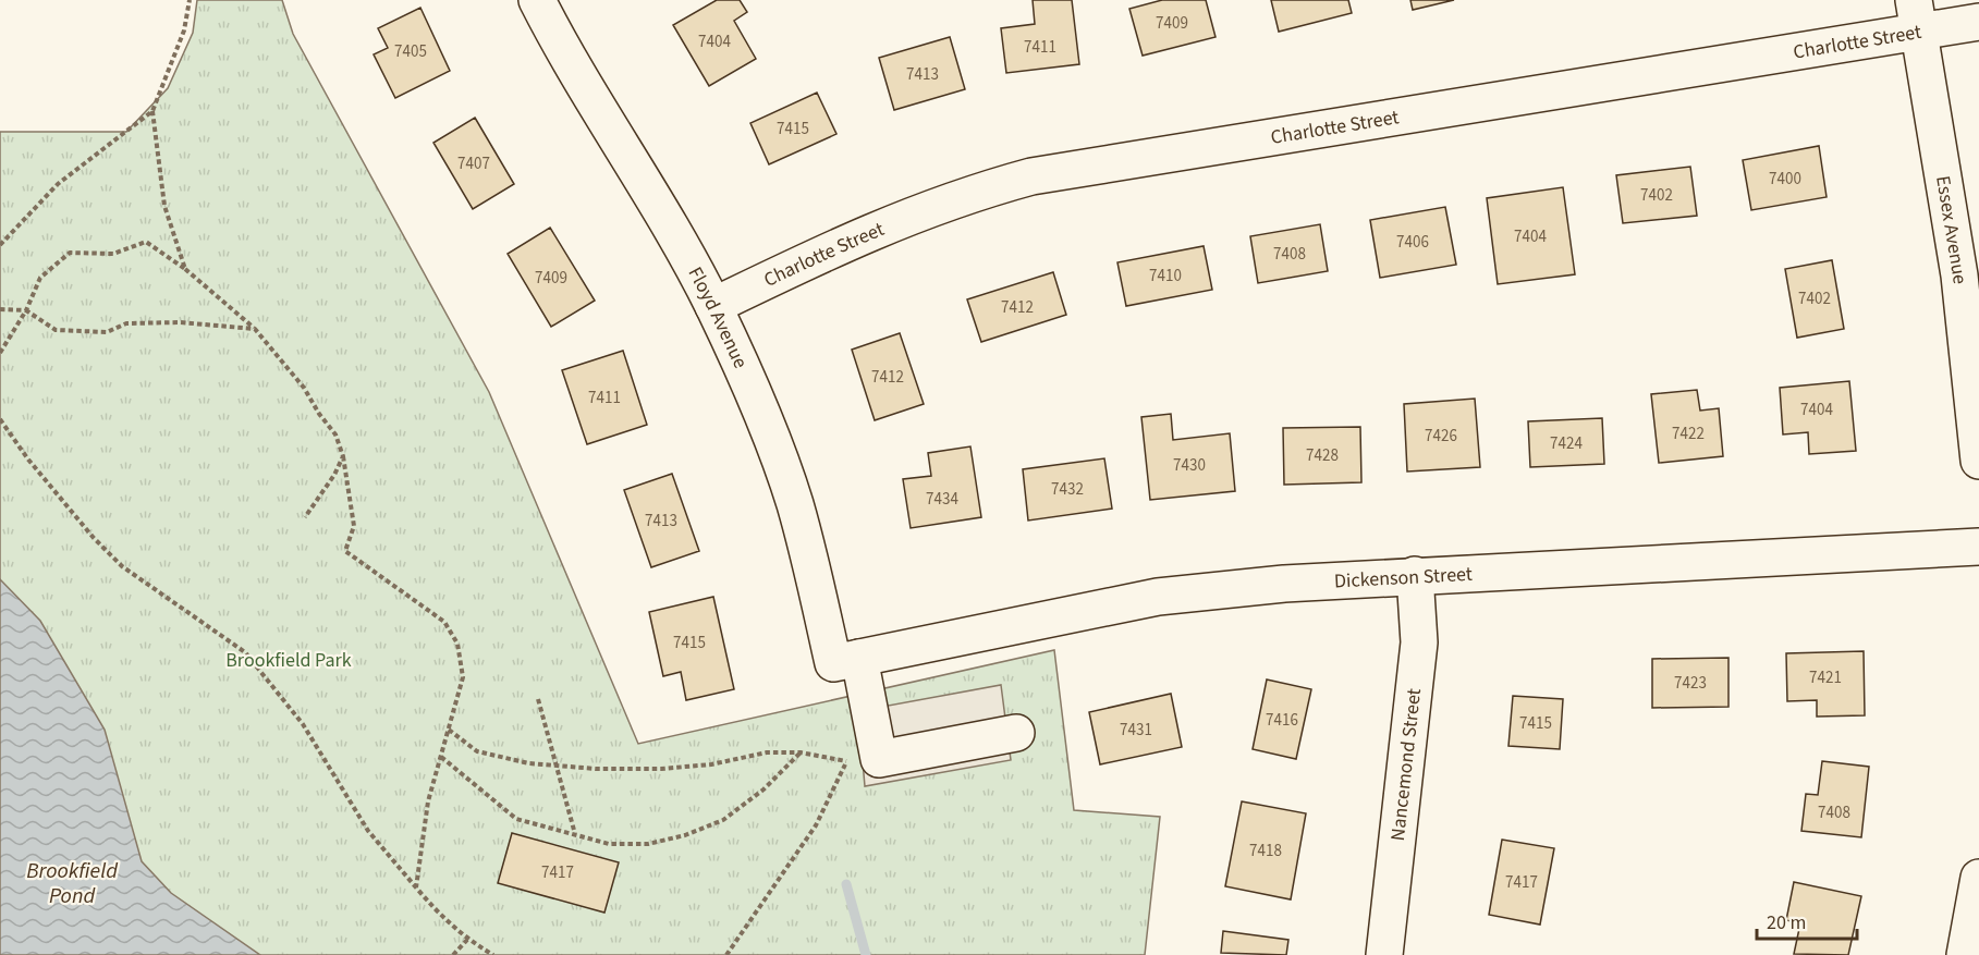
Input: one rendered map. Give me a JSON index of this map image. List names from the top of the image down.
{
  "streets": {
    "street": [
      "Charlotte Street",
      "Essex Avenue",
      "Floyd Avenue",
      "Dickenson Street",
      "Nancemond Street"
    ]
  },
  "crossings": [
    ["Charlotte Street", "Essex Avenue"],
    ["Charlotte Street", "Floyd Avenue"],
    ["Floyd Avenue", "Dickenson Street"],
    ["Dickenson Street", "Nancemond Street"]
  ],
  "water": ["Brookfield Pond"],
  "parks": ["Brookfield Park"],
  "house_numbers": [
    "7409",
    "7404",
    "7411",
    "7405",
    "7413",
    "7415",
    "7407",
    "7400",
    "7402",
    "7404",
    "7406",
    "7408",
    "7410",
    "7409",
    "7402",
    "7412",
    "7412",
    "7411",
    "7404",
    "7422",
    "7426",
    "7424",
    "7428",
    "7430",
    "7432",
    "7434",
    "7413",
    "7415",
    "7421",
    "7423",
    "7416",
    "7415",
    "7431",
    "7408",
    "7418",
    "7417",
    "7417"
  ],
  "scale_bar": "20 m"
}
